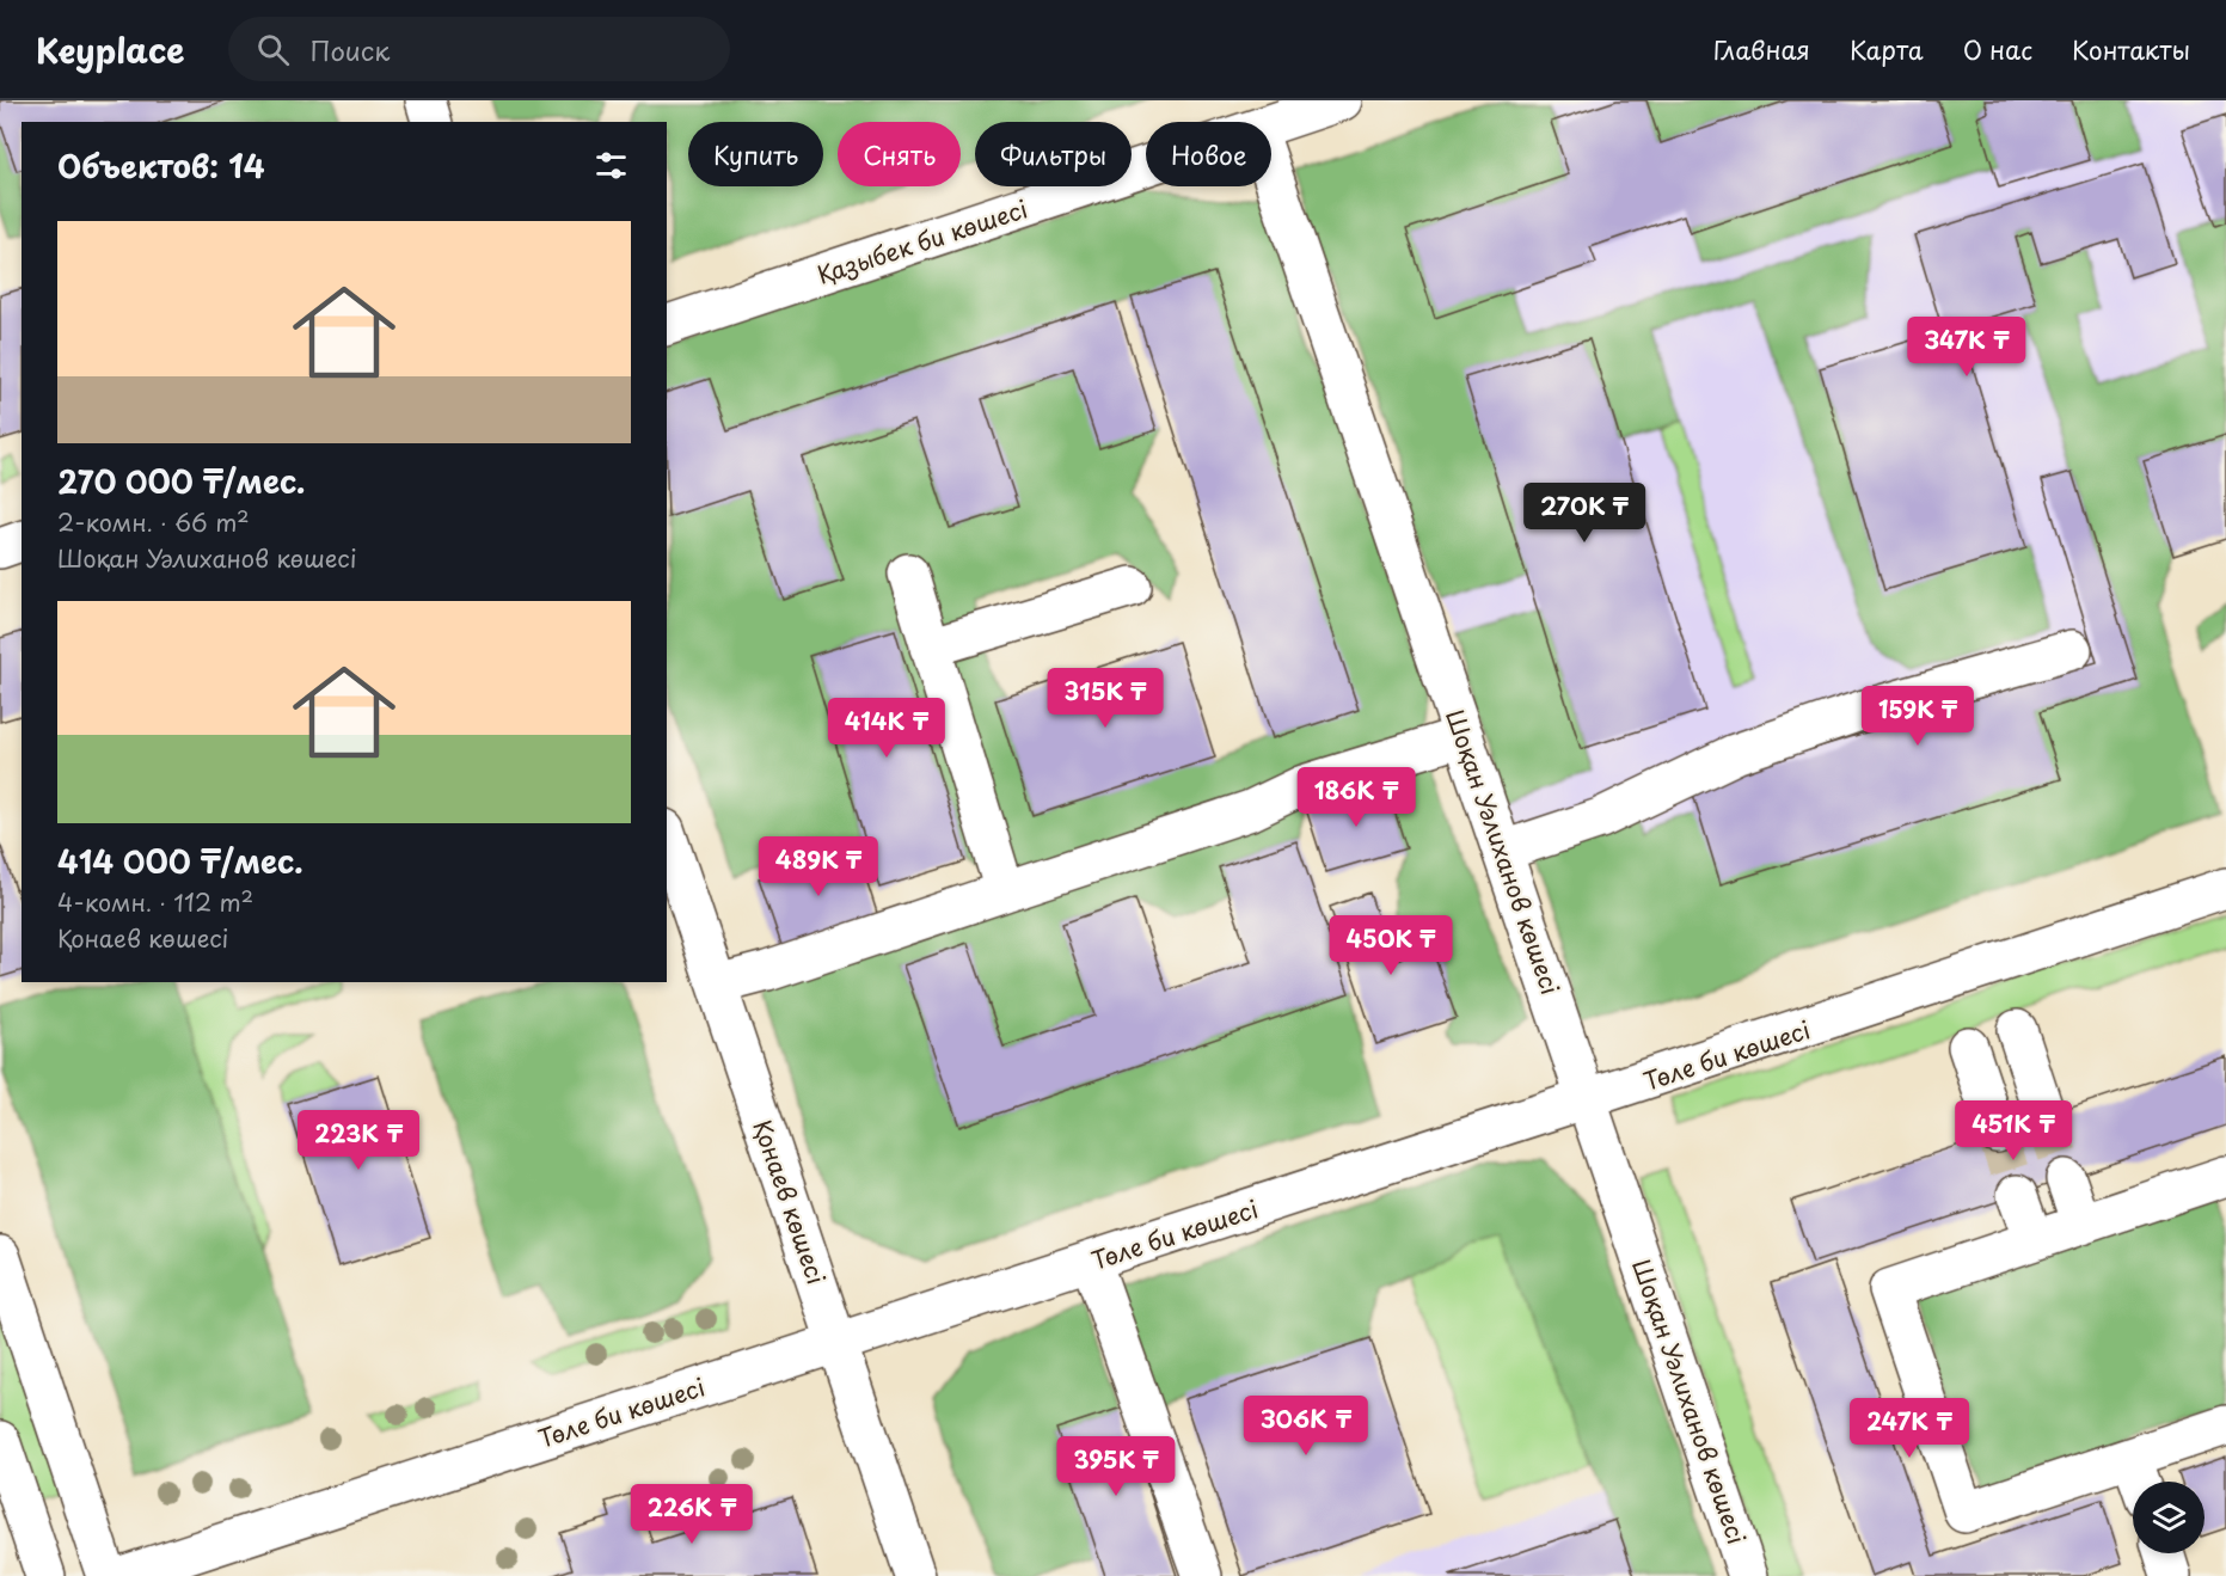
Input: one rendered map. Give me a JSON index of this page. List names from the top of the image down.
{
  "streets": {
    "street": [
      "Қазыбек би көшесі",
      "Шоқан Уәлиханов көшесі",
      "Төле би көшесі",
      "Қонаев көшесі"
    ]
  },
  "crossings": [
    ["Шоқан Уәлиханов көшесі", "Төле би көшесі"],
    ["Төле би көшесі", "Қонаев көшесі"]
  ],
  "page": {
    "header": "Keyplace",
    "search": "Поиск",
    "nav": [
      "Главная",
      "Карта",
      "О нас",
      "Контакты"
    ],
    "chip": [
      "Купить",
      "Снять",
      "Фильтры",
      "Новое"
    ],
    "heading": "Объектов: 14",
    "list": [
      {
        "name": "270 000 ₸/мес.",
        "note": "2-комн. · 66 m² · Шоқан Уәлиханов көшесі"
      },
      {
        "name": "414 000 ₸/мес.",
        "note": "4-комн. · 112 m² · Қонаев көшесі"
      }
    ],
    "price": [
      "347K ₸",
      "270K ₸",
      "315K ₸",
      "159K ₸",
      "414K ₸",
      "186K ₸",
      "489K ₸",
      "450K ₸",
      "451K ₸",
      "223K ₸",
      "306K ₸",
      "247K ₸",
      "395K ₸",
      "226K ₸"
    ]
  }
}
